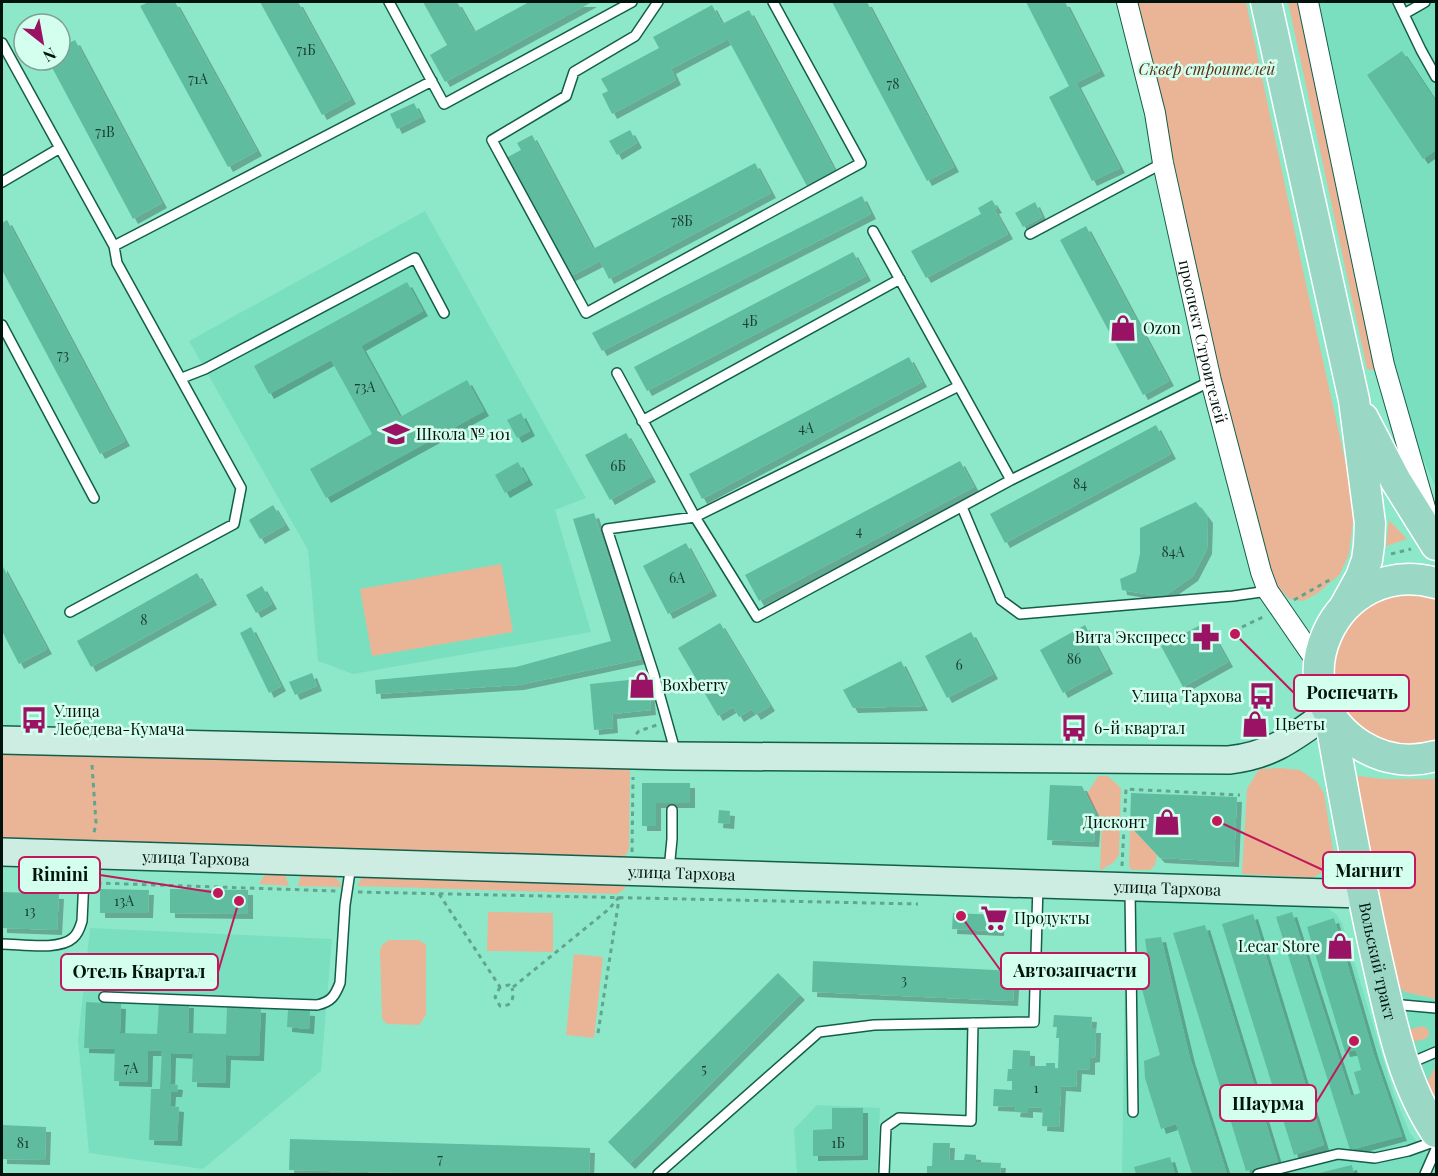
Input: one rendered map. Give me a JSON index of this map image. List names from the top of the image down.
{
  "streets": {
    "main road": ["улица Тархова", "Вольский тракт"],
    "street": ["проспект Строителей"]
  },
  "crossings": [
    ["улица Тархова", "Вольский тракт"]
  ],
  "parks": ["Cквер cтроителей"],
  "places": {
    "shop": [
      "Ozon",
      "Boxberry",
      "Цветы",
      "Дисконт",
      "Lecar Store"
    ],
    "school or university": ["Школа № 101"],
    "other": [
      "Роспечать",
      "Магнит",
      "Rimini",
      "Отель Квартал",
      "Автозапчасти",
      "Шаурма"
    ],
    "pharmacy": ["Вита Экспресс"],
    "bus stop": ["Улица Тархова", "Улица Лебедева-Кумача", "6-й квартал"],
    "supermarket": ["Продукты"]
  },
  "house_numbers": [
    "71Б",
    "71А",
    "78",
    "71В",
    "78Б",
    "4Б",
    "73",
    "73А",
    "4А",
    "6Б",
    "84",
    "4",
    "84А",
    "6А",
    "8",
    "86",
    "6",
    "13А",
    "13",
    "3",
    "7А",
    "5",
    "1",
    "81",
    "1Б",
    "7"
  ],
  "north": "bottom right"
}
